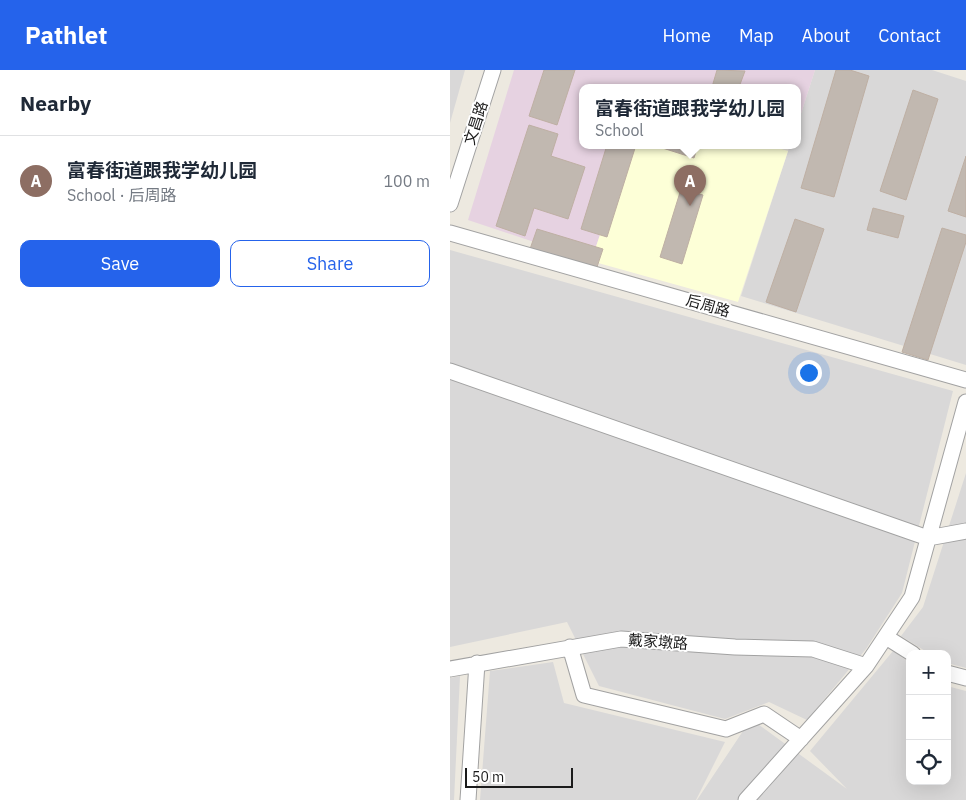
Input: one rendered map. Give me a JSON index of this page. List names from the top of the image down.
{
  "streets": {
    "street": ["文昌路", "后周路", "戴家墩路"]
  },
  "scale_bar": "50 m",
  "page": {
    "header": "Pathlet",
    "nav": [
      "Home",
      "Map",
      "About",
      "Contact"
    ],
    "heading": "Nearby",
    "popup": ["富春街道跟我学幼儿园", "School"],
    "list": [
      {
        "mark": "A",
        "name": "富春街道跟我学幼儿园",
        "note": "School · 后周路",
        "value": "100 m"
      }
    ],
    "pins": "A",
    "buttons": ["Save", "Share"],
    "map_buttons": ["+", "−"],
    "scale": "50 m"
  }
}
